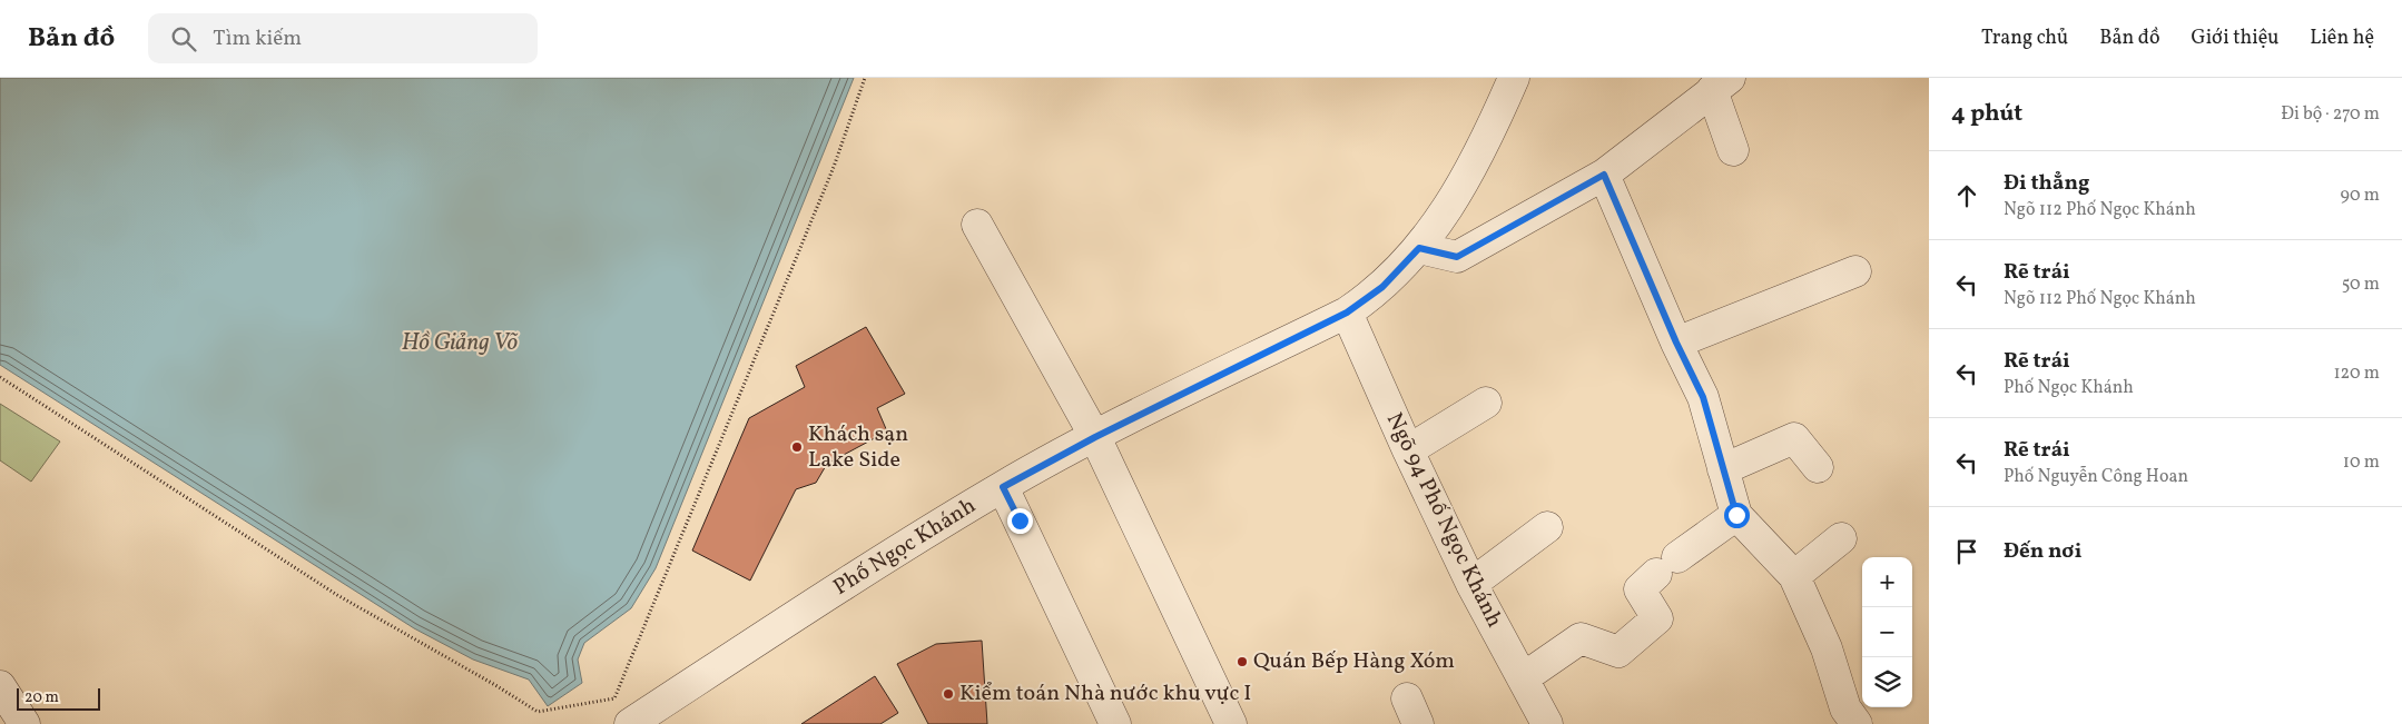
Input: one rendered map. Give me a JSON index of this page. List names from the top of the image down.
{
  "streets": {
    "street": ["Ngõ 94 Phố Ngọc Khánh", "Phố Ngọc Khánh"]
  },
  "crossings": [
    ["Ngõ 94 Phố Ngọc Khánh", "Phố Ngọc Khánh"]
  ],
  "water": ["Hồ Giảng Võ"],
  "places": ["Khách sạn Lake Side", "Quán Bếp Hàng Xóm", "Kiểm toán Nhà nước khu vực I"],
  "scale_bar": "20 m",
  "page": {
    "header": "Bản đồ",
    "search": "Tìm kiếm",
    "nav": [
      "Trang chủ",
      "Bản đồ",
      "Giới thiệu",
      "Liên hệ"
    ],
    "heading": ["4 phút", "Đi bộ · 270 m"],
    "list": [
      ["Đi thẳng", "Ngõ 112 Phố Ngọc Khánh", "90 m"],
      ["Rẽ trái", "Ngõ 112 Phố Ngọc Khánh", "50 m"],
      ["Rẽ trái", "Phố Ngọc Khánh", "120 m"],
      ["Rẽ trái", "Phố Nguyễn Công Hoan", "10 m"],
      "Đến nơi"
    ],
    "map_buttons": ["+", "−"],
    "scale": "20 m"
  }
}
